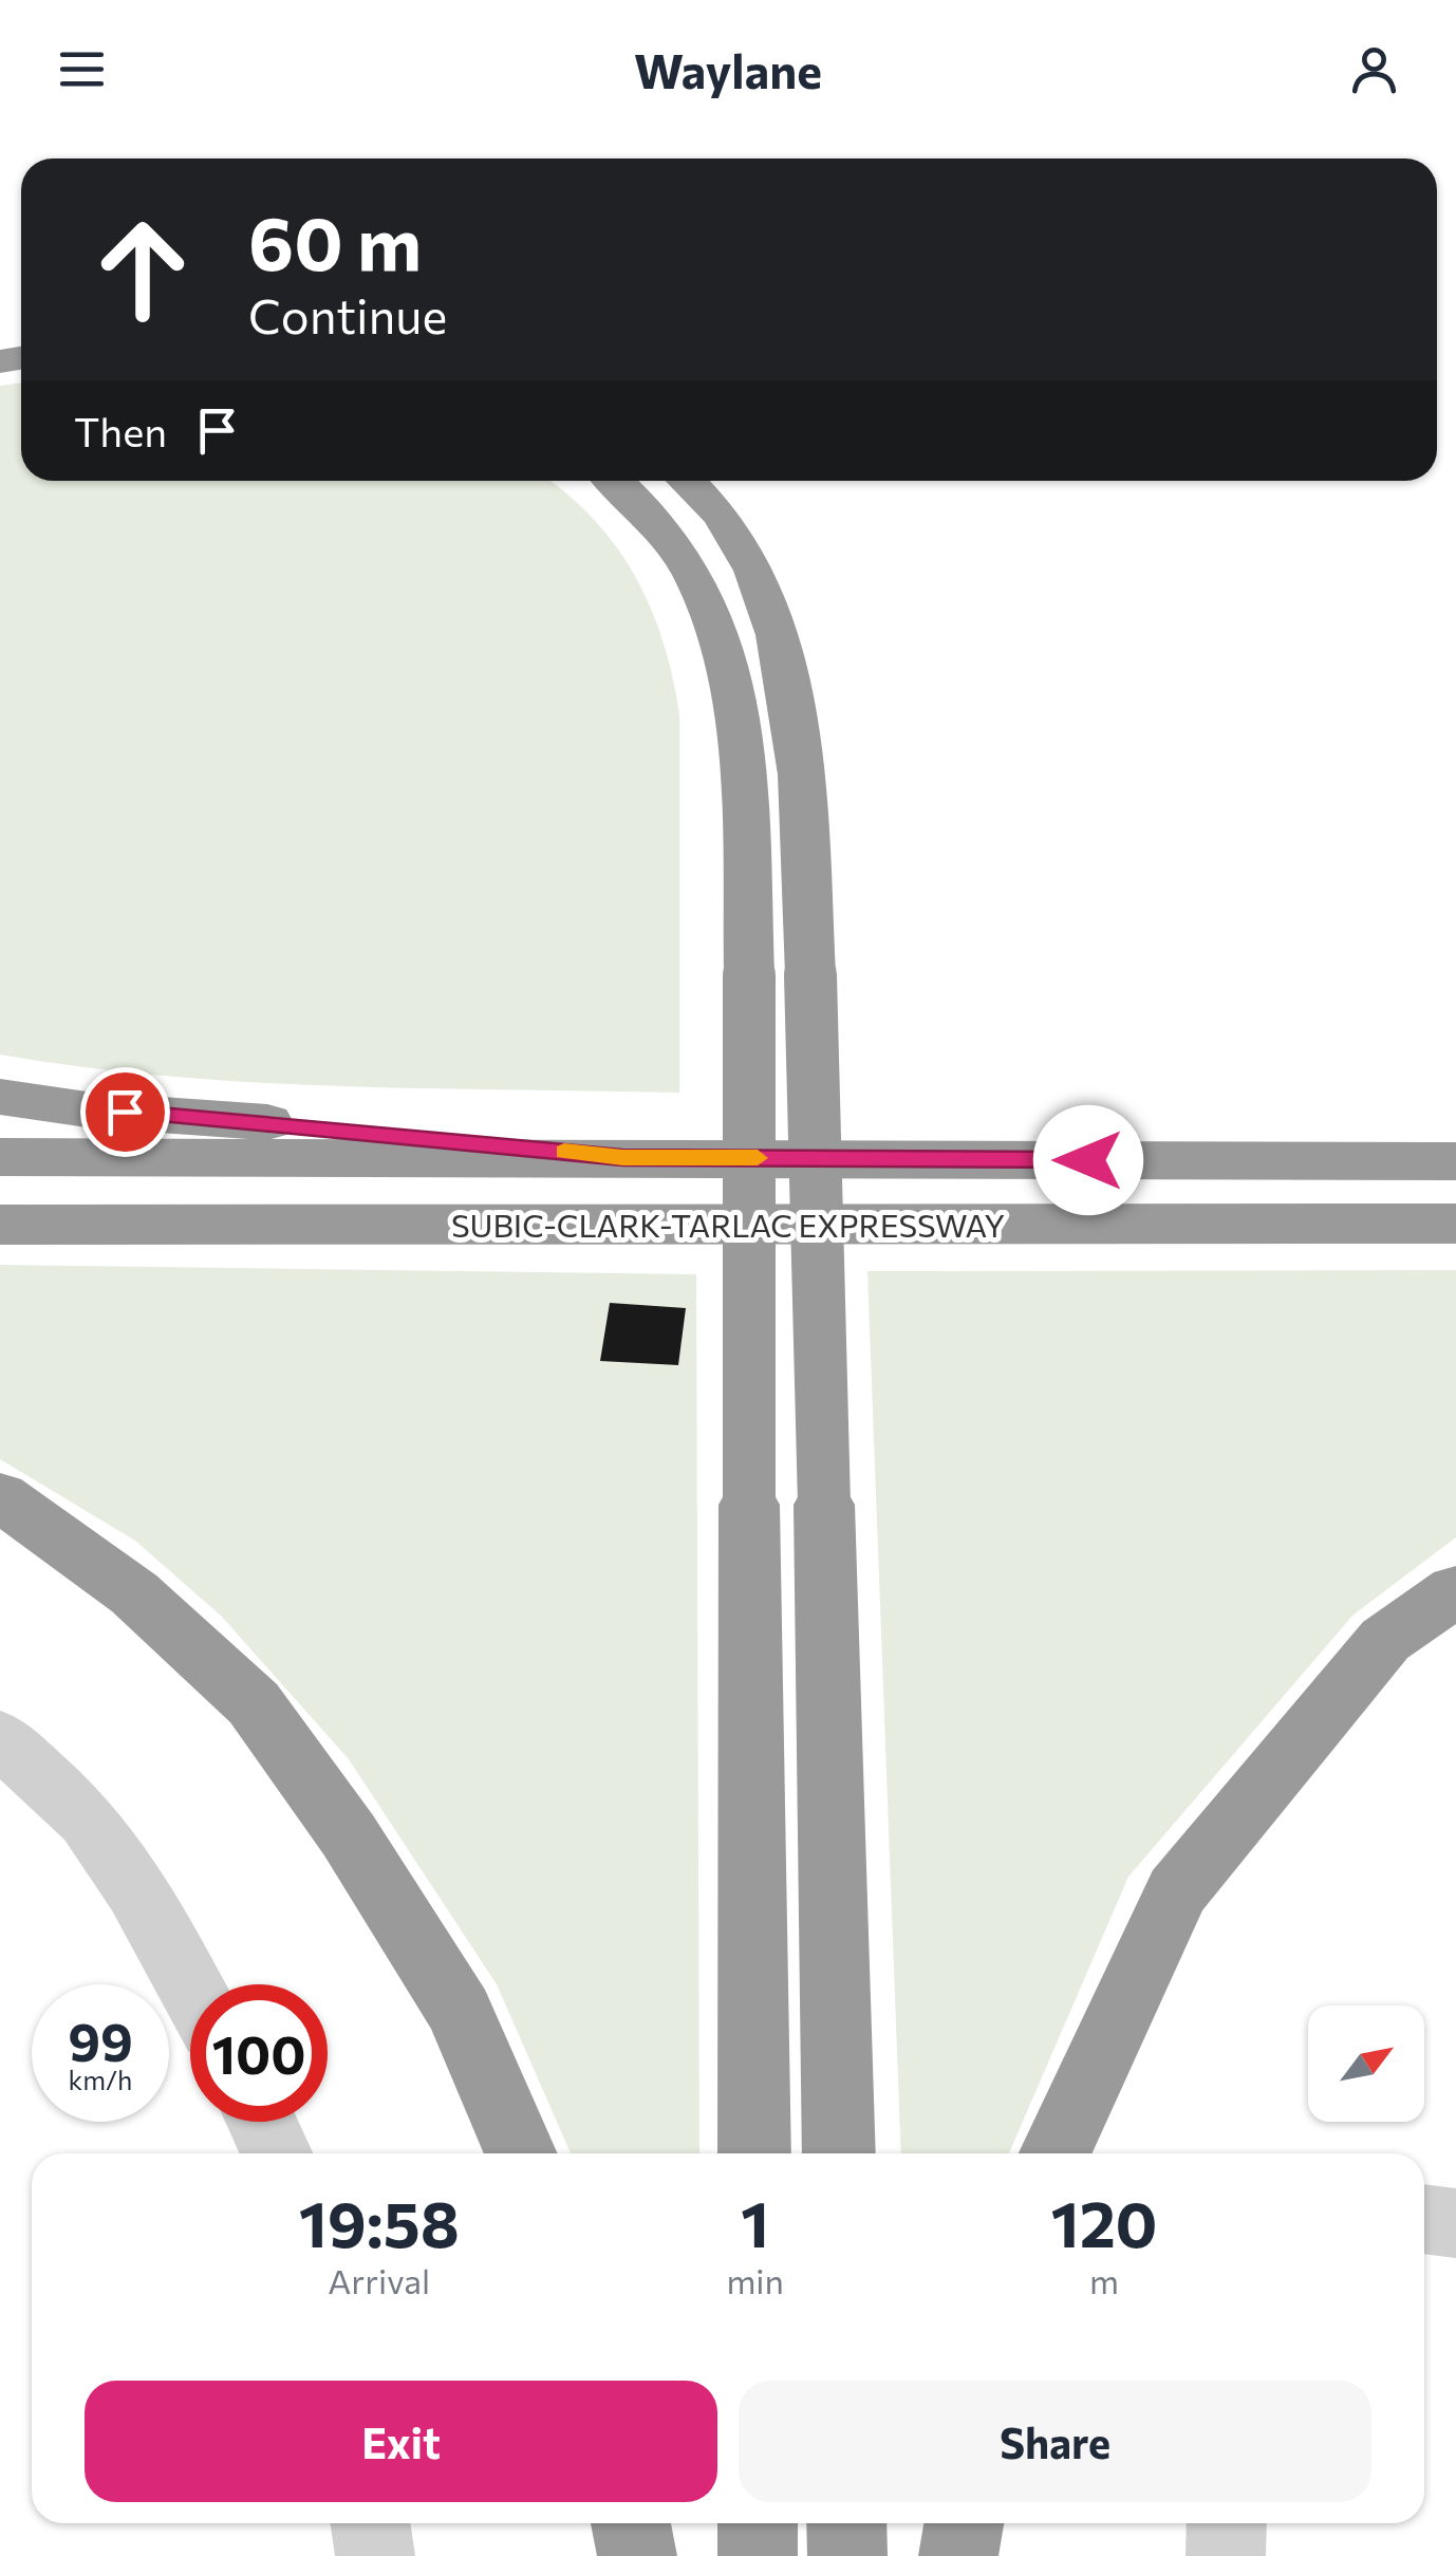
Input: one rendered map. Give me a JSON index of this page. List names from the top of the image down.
{
  "streets": {
    "highway": ["SUBIC-CLARK-TARLAC EXPRESSWAY"]
  },
  "north": "top right",
  "page": {
    "header": "Waylane",
    "turn": ["60 m", "Continue"],
    "then": "Then",
    "speed": "99 km/h",
    "limit": "100",
    "eta": [
      "19:58",
      "Arrival",
      "1",
      "min",
      "120",
      "m"
    ],
    "buttons": ["Exit", "Share"]
  }
}
